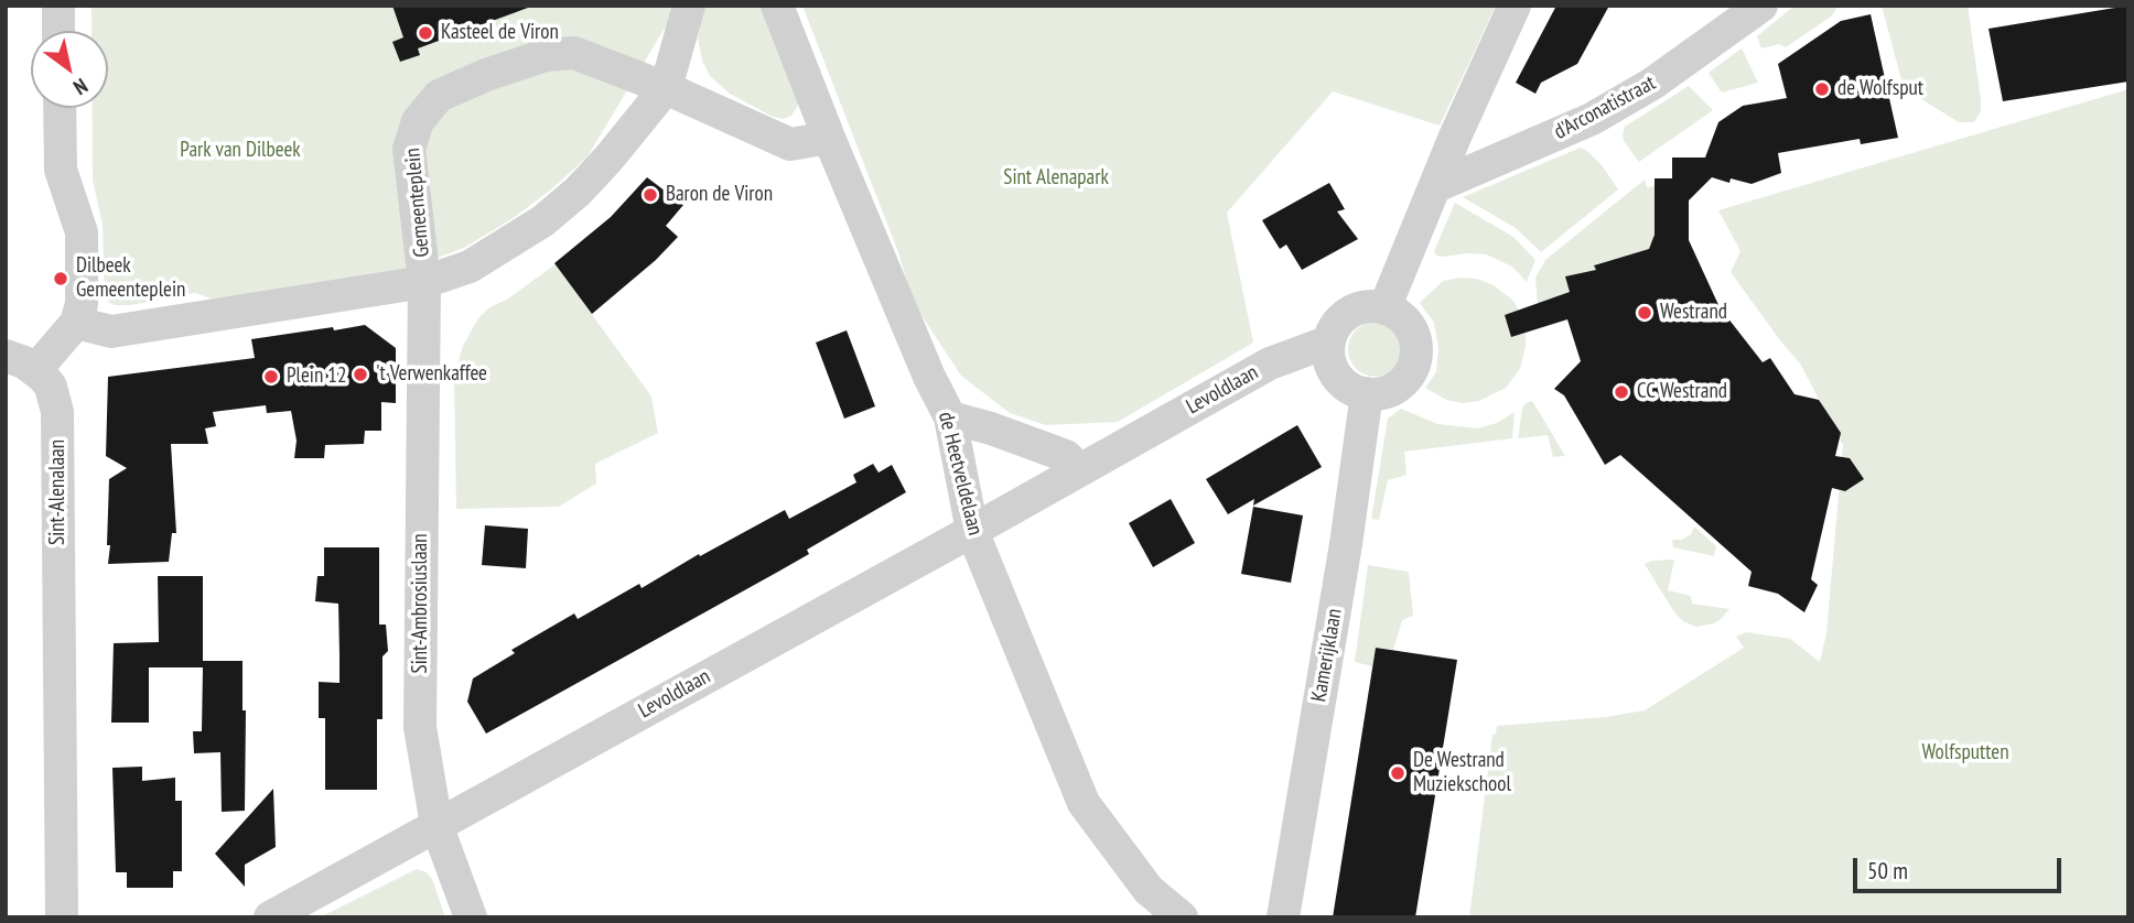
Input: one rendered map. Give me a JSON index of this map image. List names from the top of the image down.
{
  "streets": {
    "street": [
      "d'Arconatistraat",
      "Gemeenteplein",
      "Levoldlaan",
      "de Heetveldelaan",
      "Sint-Alenalaan",
      "Sint-Ambrosiuslaan",
      "Kamerijklaan"
    ]
  },
  "crossings": [
    ["Gemeenteplein", "de Heetveldelaan"],
    ["Gemeenteplein", "Sint-Ambrosiuslaan"],
    ["Levoldlaan", "de Heetveldelaan"],
    ["Levoldlaan", "Sint-Ambrosiuslaan"],
    ["Levoldlaan", "Kamerijklaan"]
  ],
  "parks": ["Park van Dilbeek", "Sint Alenapark", "Wolfsputten"],
  "places": [
    "Kasteel de Viron",
    "de Wolfsput",
    "Baron de Viron",
    "Dilbeek Gemeenteplein",
    "Westrand",
    "'t Verwenkaffee",
    "Plein 12",
    "CC Westrand",
    "De Westrand Muziekschool"
  ],
  "scale_bar": "50 m",
  "north": "bottom right"
}
